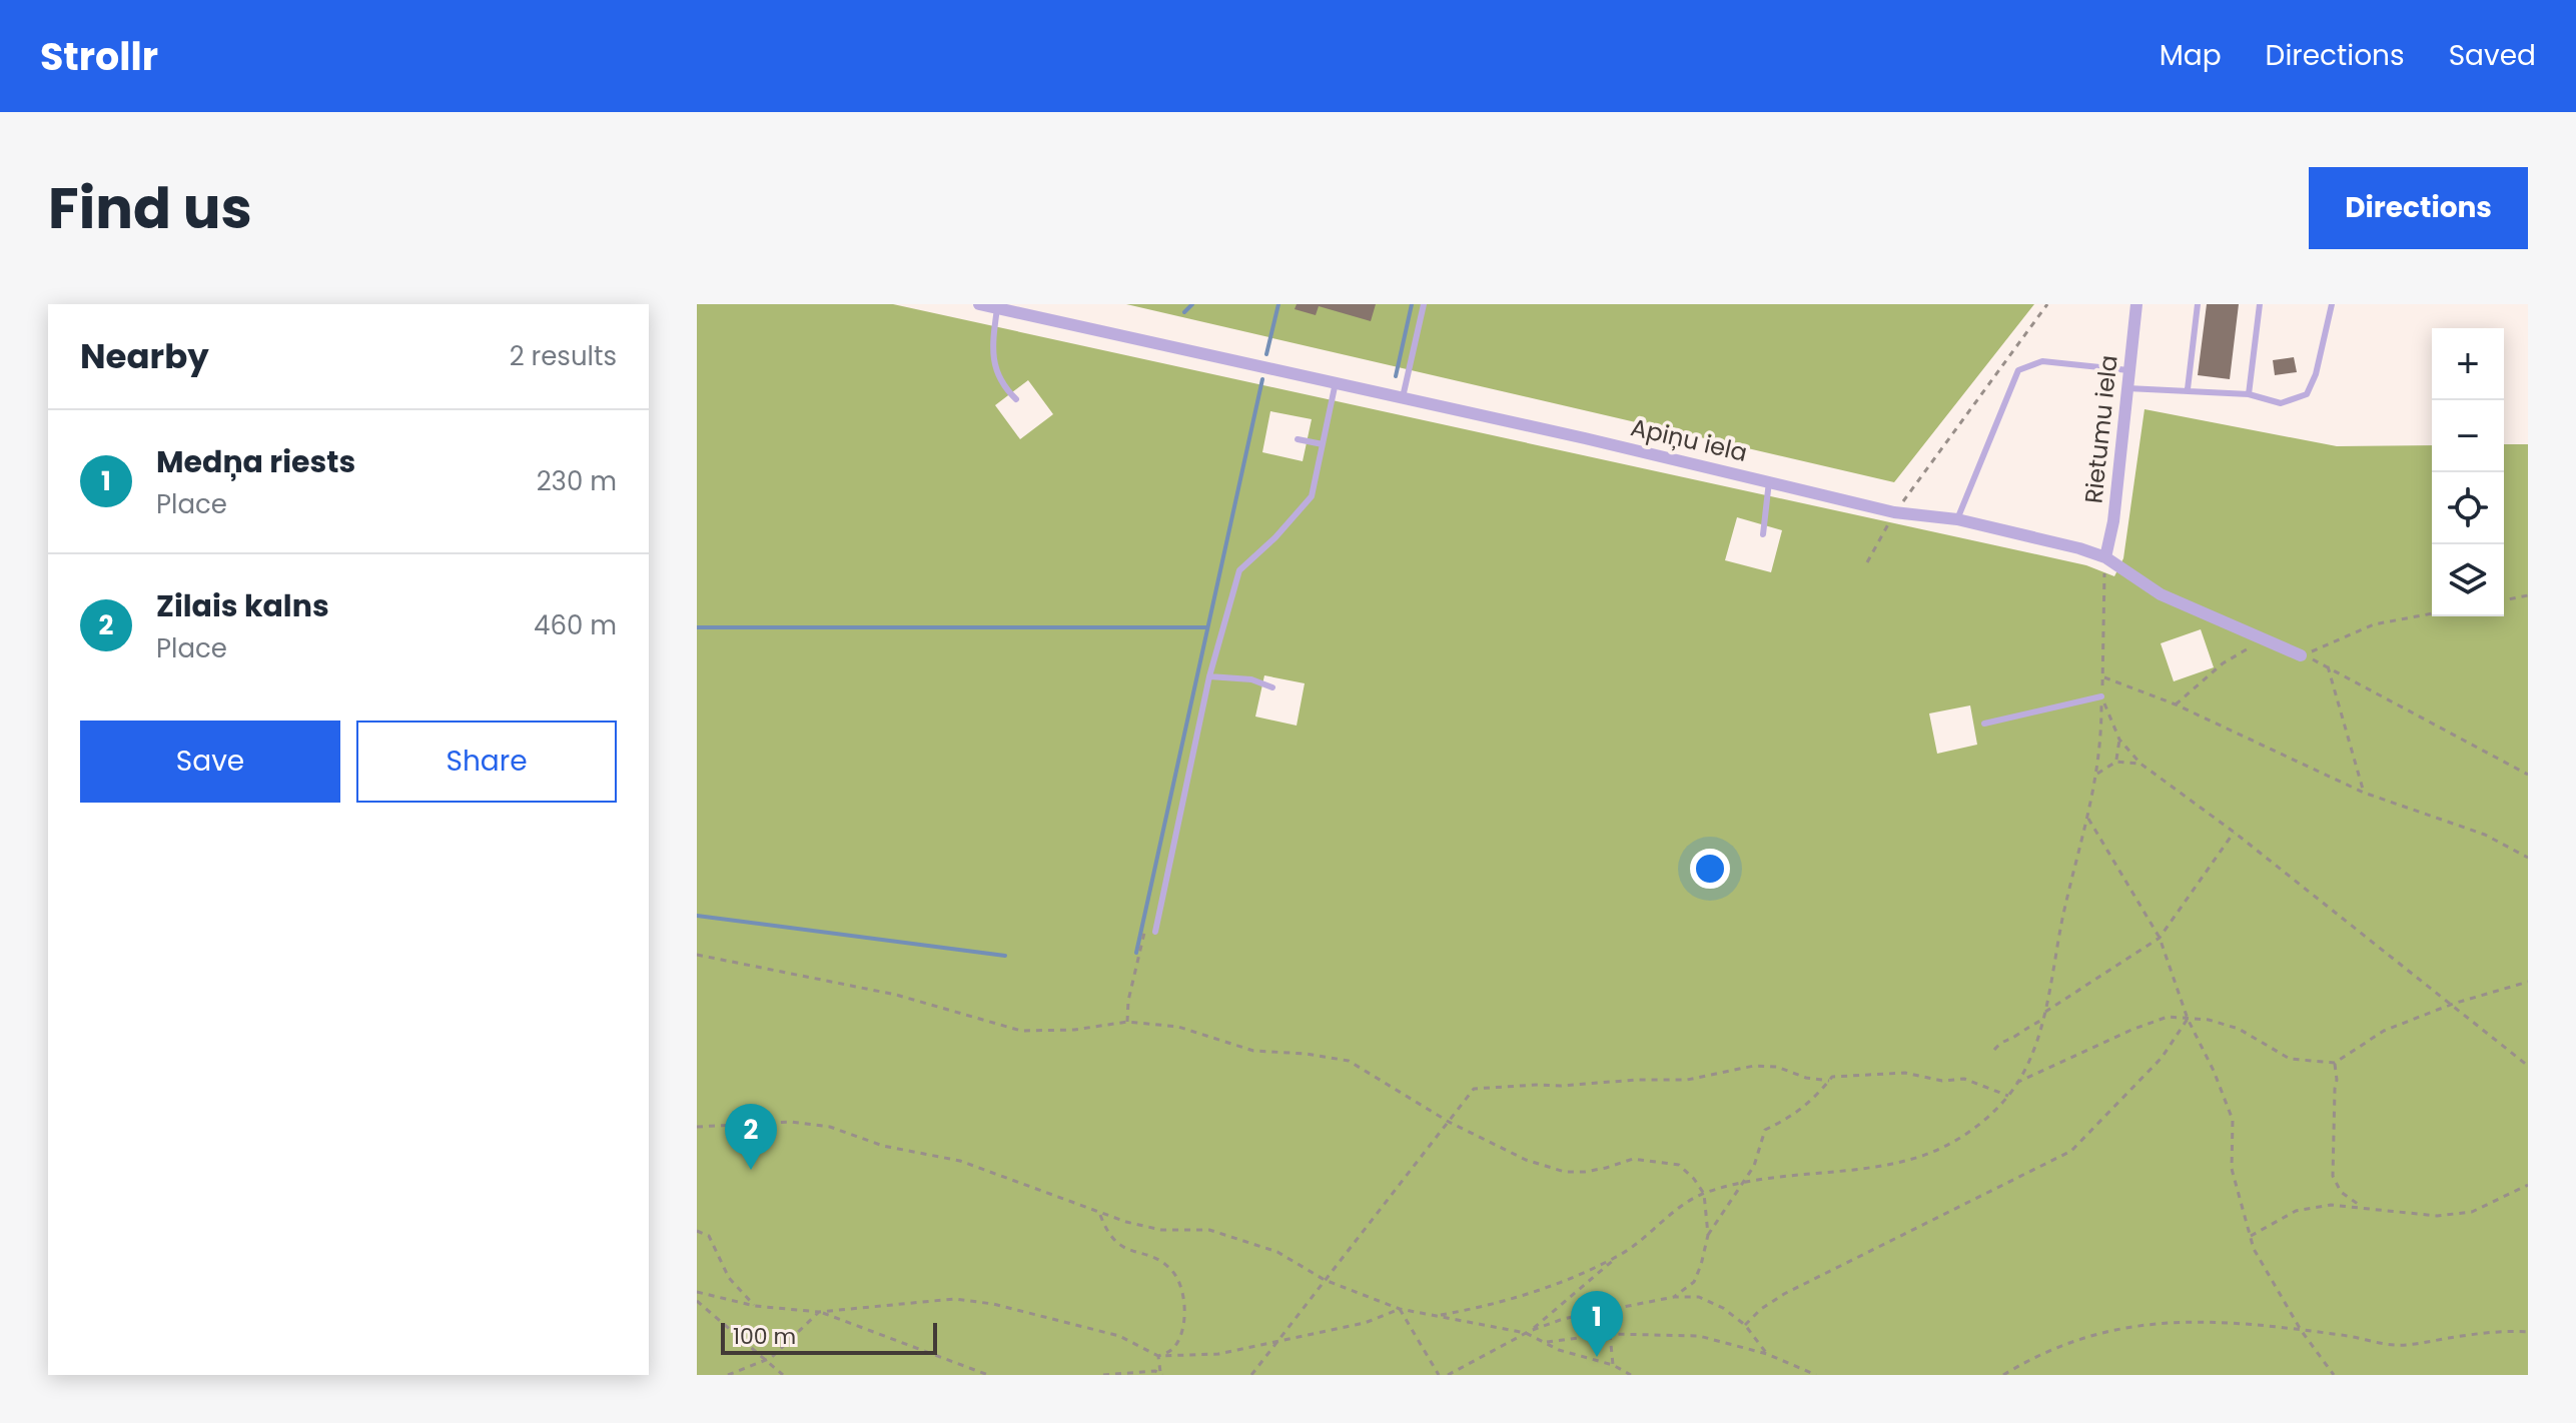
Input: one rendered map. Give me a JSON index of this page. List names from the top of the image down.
{
  "streets": {
    "street": ["Rietumu iela", "Apiņu iela"]
  },
  "crossings": [
    ["Rietumu iela", "Apiņu iela"]
  ],
  "scale_bar": "100 m",
  "page": {
    "header": "Strollr",
    "nav": ["Map", "Directions", "Saved"],
    "title": "Find us",
    "buttons": [
      "Directions",
      ["Save", "Share"]
    ],
    "heading": ["Nearby", "2 results"],
    "map_buttons": ["+", "−"],
    "list": [
      {
        "mark": "1",
        "name": "Medņa riests",
        "note": "Place",
        "value": "230 m"
      },
      {
        "mark": "2",
        "name": "Zilais kalns",
        "note": "Place",
        "value": "460 m"
      }
    ],
    "pins": ["2", "1"],
    "scale": "100 m"
  }
}
